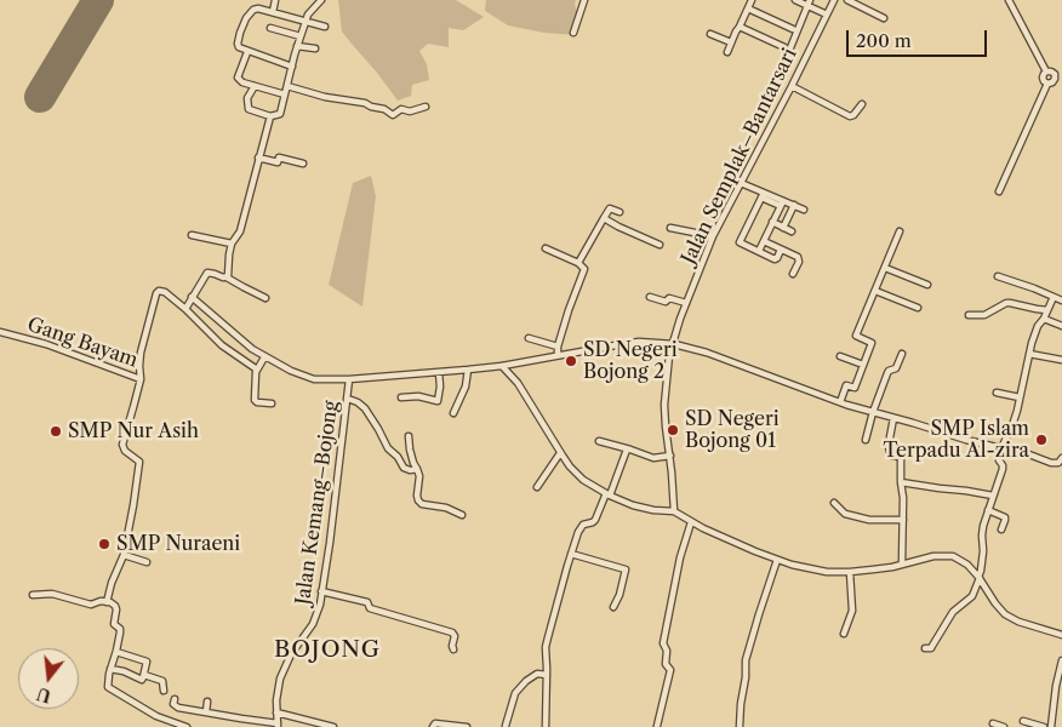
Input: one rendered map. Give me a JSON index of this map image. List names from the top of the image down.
{
  "streets": {
    "street": ["Jalan Semplak–Bantarsari", "Gang Bayam", "Jalan Kemang–Bojong"]
  },
  "crossings": [
    ["Jalan Semplak–Bantarsari", "Jalan Kemang–Bojong"]
  ],
  "districts": ["BOJONG"],
  "places": [
    "SD Negeri Bojong 2",
    "SD Negeri Bojong 01",
    "SMP Nur Asih",
    "SMP Islam Terpadu Al-zira",
    "SMP Nuraeni"
  ],
  "scale_bar": "200 m",
  "north": "bottom"
}
